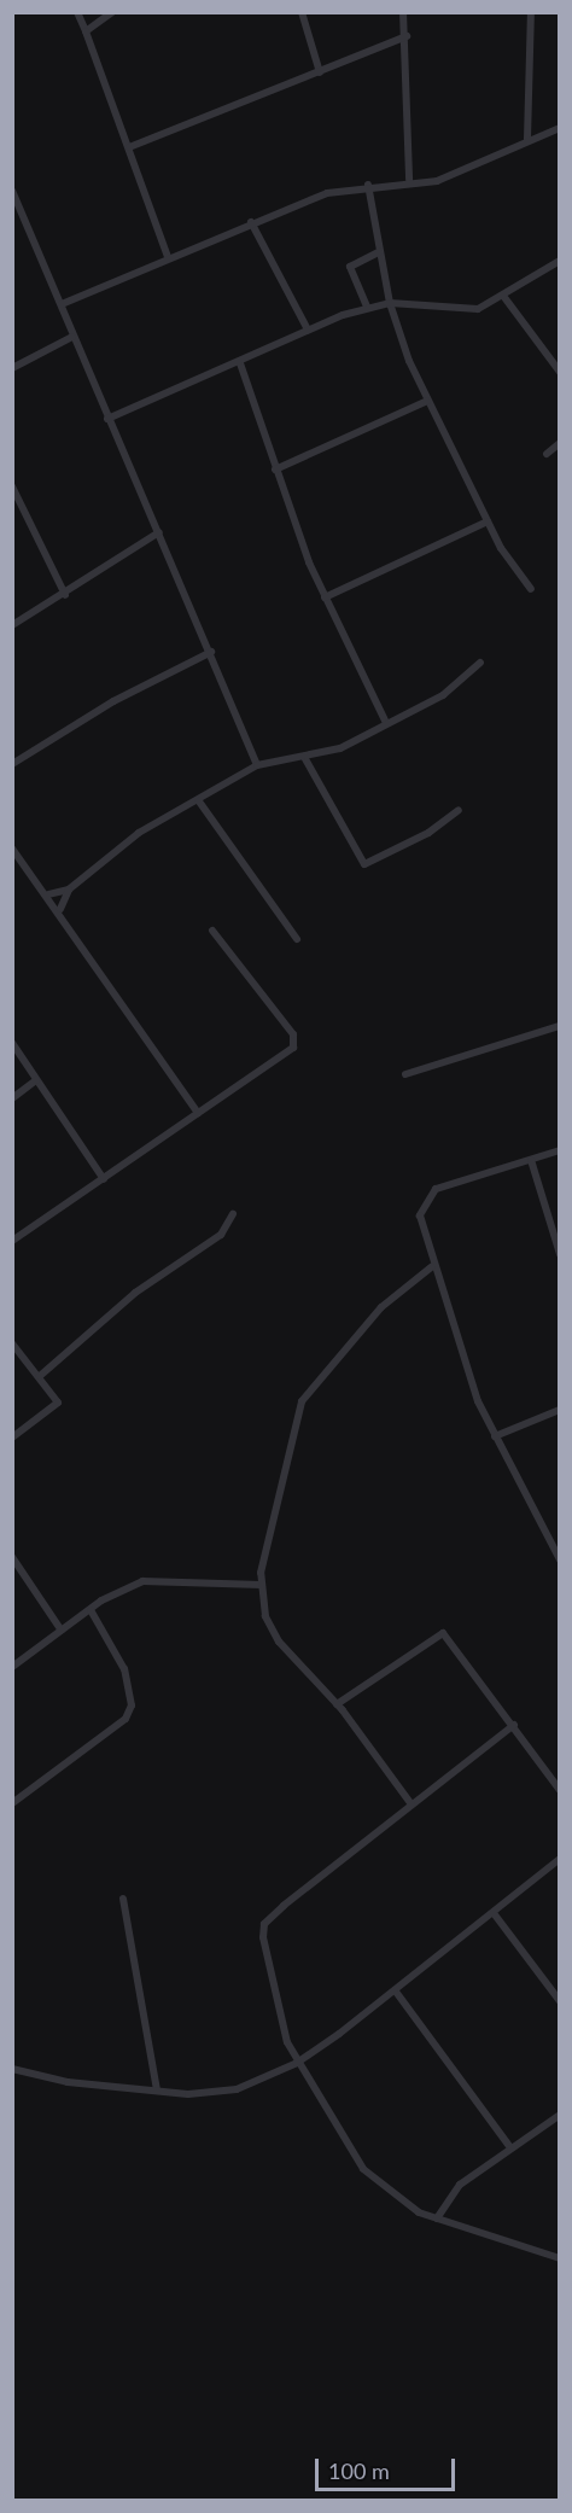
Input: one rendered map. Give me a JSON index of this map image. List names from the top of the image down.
{
  "scale_bar": "100 m"
}
